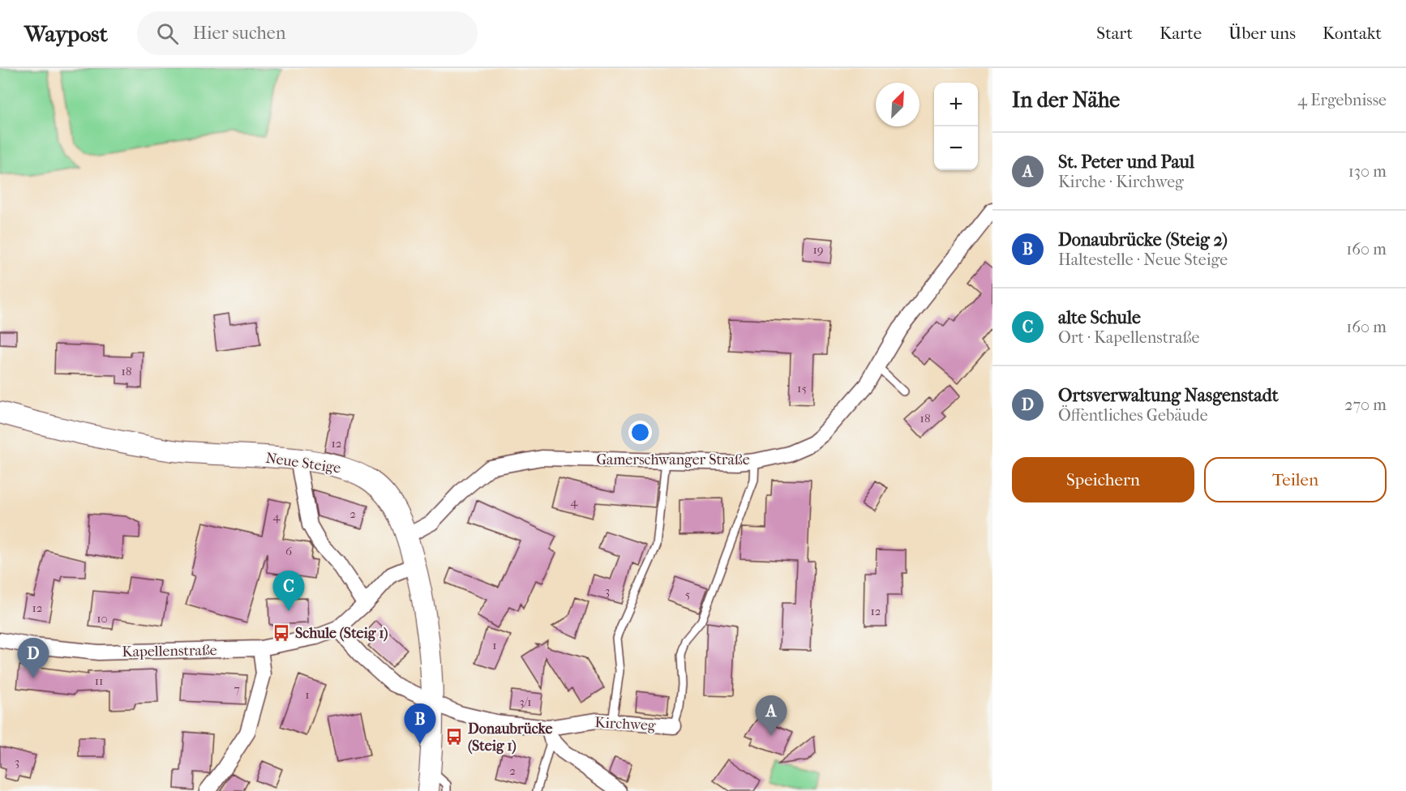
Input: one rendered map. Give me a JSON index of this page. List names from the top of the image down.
{
  "streets": {
    "main road": ["Neue Steige"],
    "street": ["Gamerschwanger Straße", "Kapellenstraße", "Kirchweg"]
  },
  "crossings": [
    ["Gamerschwanger Straße", "Neue Steige"],
    ["Neue Steige", "Kapellenstraße"],
    ["Neue Steige", "Kirchweg"]
  ],
  "places": {
    "bus stop": ["Schule (Steig 1)", "Donaubrücke (Steig 1)"]
  },
  "house_numbers": [
    "19",
    "18",
    "15",
    "18",
    "12",
    "4",
    "2",
    "4",
    "6",
    "3",
    "5",
    "12",
    "12",
    "10",
    "1",
    "11",
    "7",
    "1",
    "3/1",
    "3",
    "2"
  ],
  "north": "top right",
  "page": {
    "header": "Waypost",
    "search": "Hier suchen",
    "nav": [
      "Start",
      "Karte",
      "Über uns",
      "Kontakt"
    ],
    "heading": ["In der Nähe", "4 Ergebnisse"],
    "map_buttons": ["+", "−"],
    "list": [
      {
        "mark": "A",
        "name": "St. Peter und Paul",
        "note": "Kirche · Kirchweg",
        "value": "130 m"
      },
      {
        "mark": "B",
        "name": "Donaubrücke (Steig 2)",
        "note": "Haltestelle · Neue Steige",
        "value": "160 m"
      },
      {
        "mark": "C",
        "name": "alte Schule",
        "note": "Ort · Kapellenstraße",
        "value": "160 m"
      },
      {
        "mark": "D",
        "name": "Ortsverwaltung Nasgenstadt",
        "note": "Öffentliches Gebäude",
        "value": "270 m"
      }
    ],
    "buttons": ["Speichern", "Teilen"],
    "pins": [
      "C",
      "D",
      "A",
      "B"
    ]
  }
}
